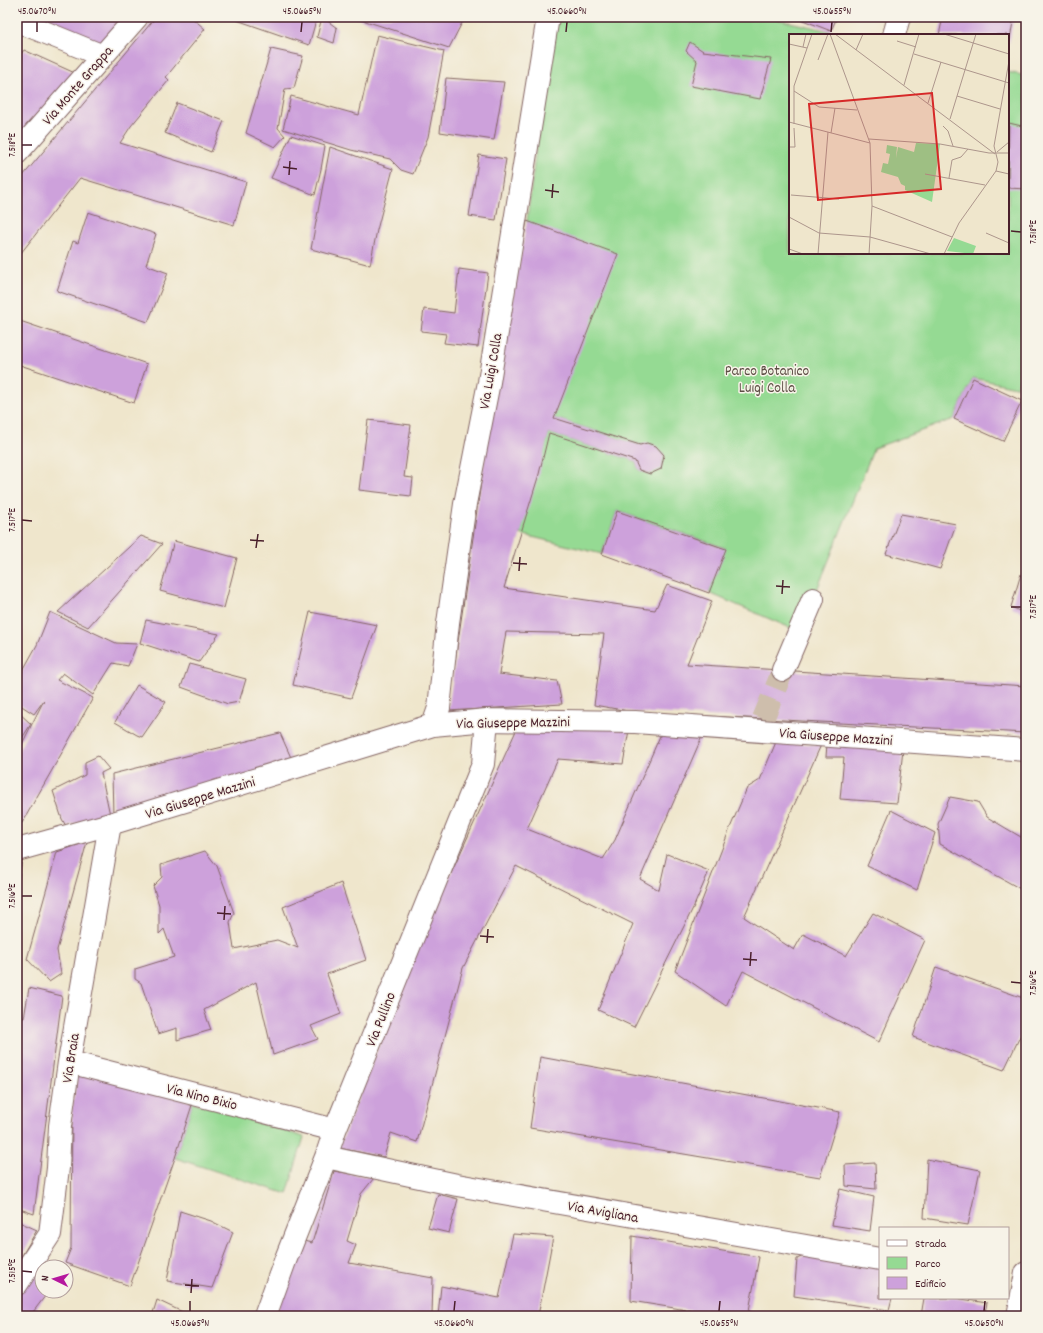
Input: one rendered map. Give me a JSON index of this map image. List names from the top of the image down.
{
  "streets": {
    "street": [
      "Via Monte Grappa",
      "Via Luigi Colla",
      "Via Giuseppe Mazzini",
      "Via Pullino",
      "Via Braia",
      "Via Nino Bixio",
      "Via Avigliana"
    ]
  },
  "crossings": [
    ["Via Luigi Colla", "Via Giuseppe Mazzini"],
    ["Via Giuseppe Mazzini", "Via Pullino"],
    ["Via Giuseppe Mazzini", "Via Braia"],
    ["Via Pullino", "Via Nino Bixio"],
    ["Via Pullino", "Via Avigliana"],
    ["Via Braia", "Via Nino Bixio"]
  ],
  "parks": ["Parco Botanico Luigi Colla"],
  "legend": ["Strada", "Parco", "Edificio"],
  "north": "left",
  "coordinates": [
    "45.0670°N",
    "45.0665°N",
    "45.0660°N",
    "45.0655°N",
    "7.518°E",
    "7.517°E",
    "7.516°E",
    "7.515°E",
    "45.0650°N"
  ]
}
